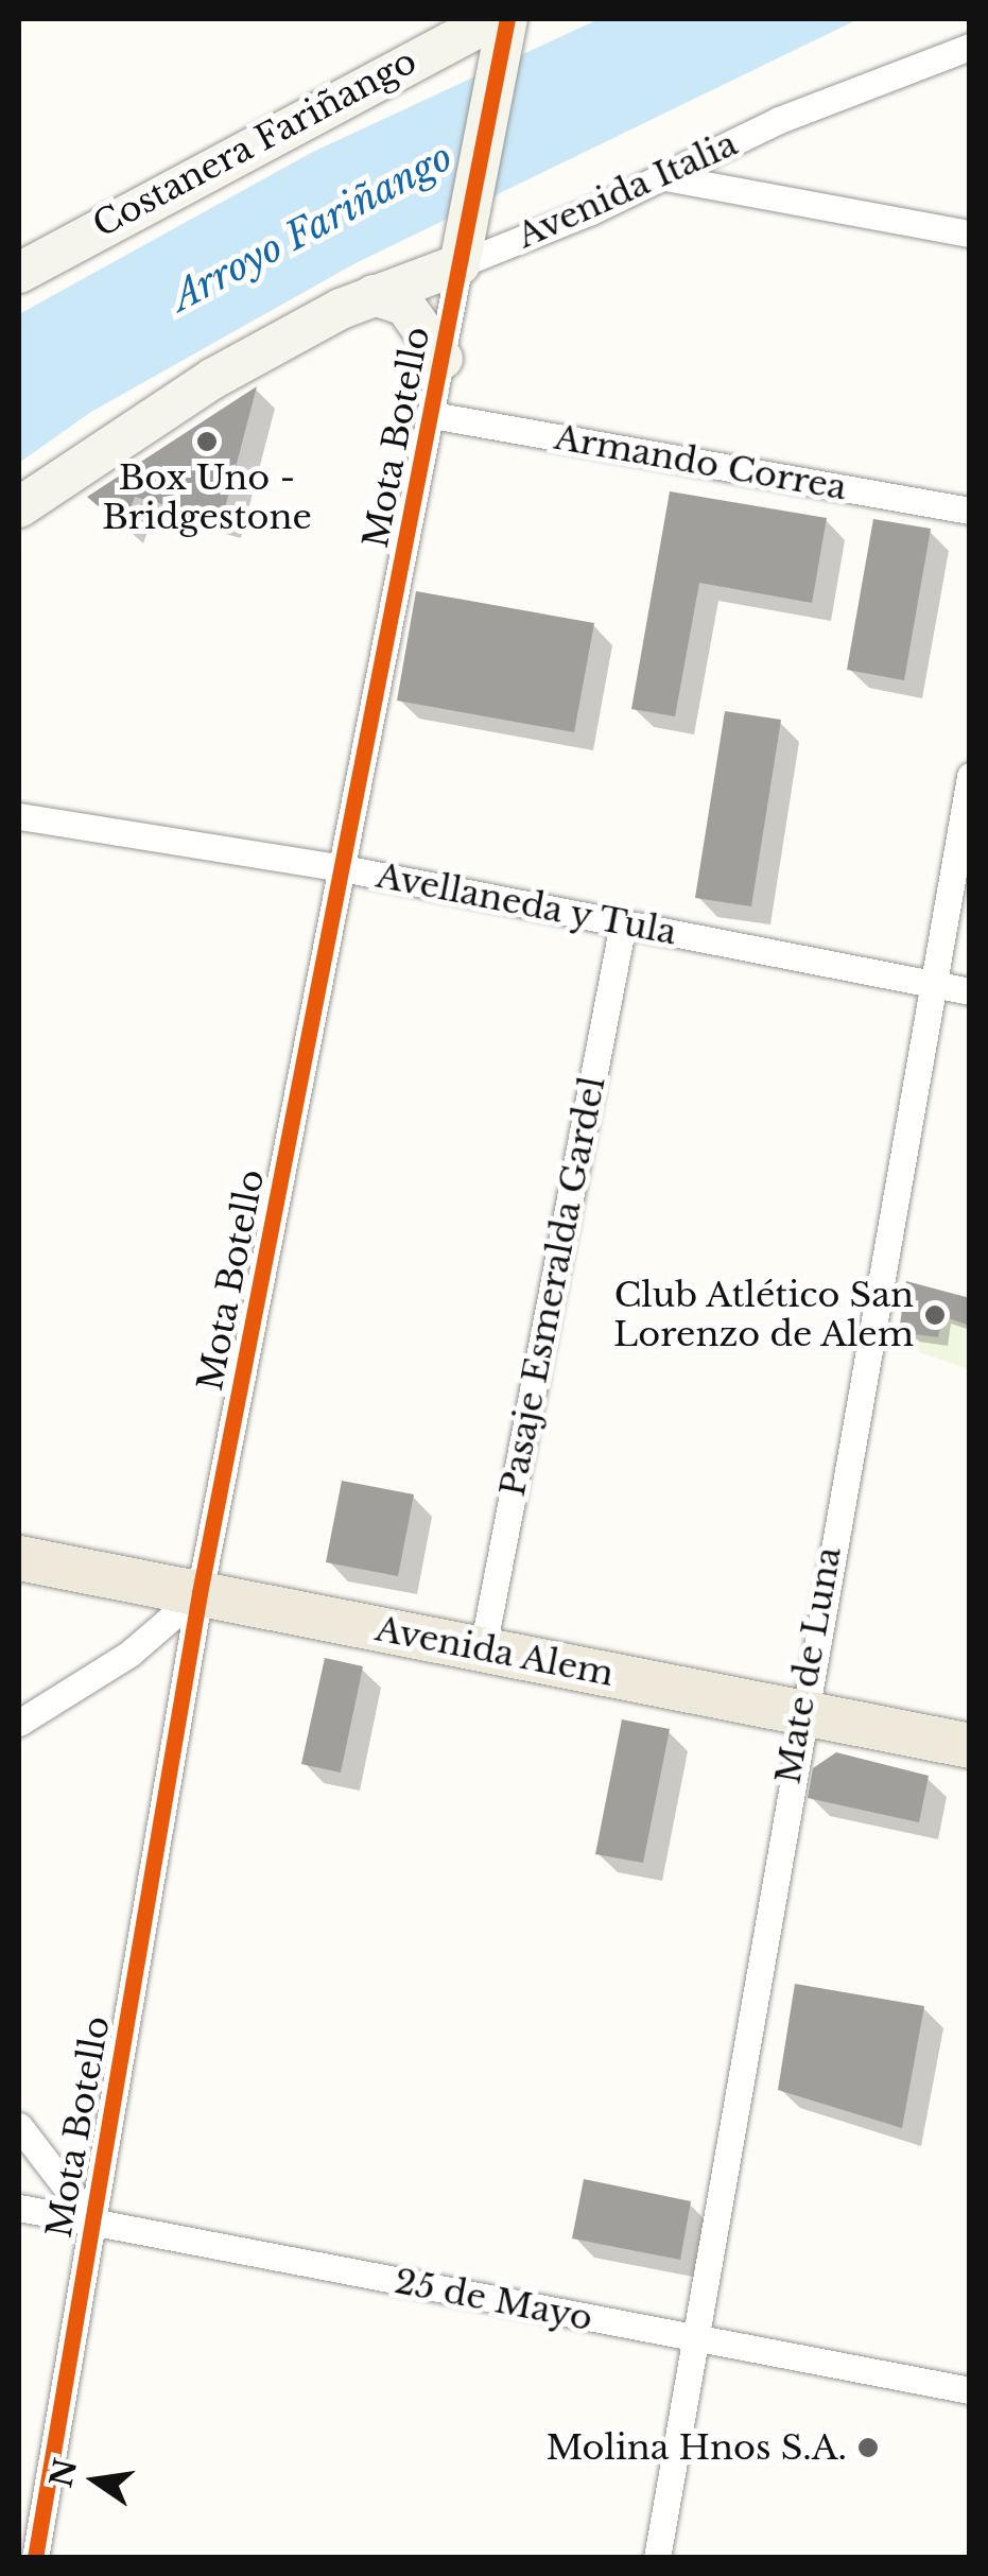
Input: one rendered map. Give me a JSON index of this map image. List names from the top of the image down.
{
  "streets": {
    "main road": ["Avenida Alem"],
    "street": [
      "Costanera Fariñango",
      "Avenida Italia",
      "Mota Botello",
      "Armando Correa",
      "Avellaneda y Tula",
      "Pasaje Esmeralda Gardel",
      "Mate de Luna",
      "25 de Mayo"
    ]
  },
  "crossings": [
    ["Costanera Fariñango", "Mota Botello"],
    ["Avenida Italia", "Mota Botello"],
    ["Mota Botello", "Armando Correa"],
    ["Mota Botello", "Avellaneda y Tula"],
    ["Mota Botello", "Avenida Alem"],
    ["Mota Botello", "25 de Mayo"],
    ["Avellaneda y Tula", "Pasaje Esmeralda Gardel"],
    ["Avellaneda y Tula", "Mate de Luna"],
    ["Pasaje Esmeralda Gardel", "Avenida Alem"],
    ["Avenida Alem", "Mate de Luna"],
    ["Mate de Luna", "25 de Mayo"]
  ],
  "water": ["Arroyo Fariñango"],
  "places": ["Box Uno - Bridgestone", "Club Atlético San Lorenzo de Alem", "Molina Hnos S.A."],
  "north": "left"
}
